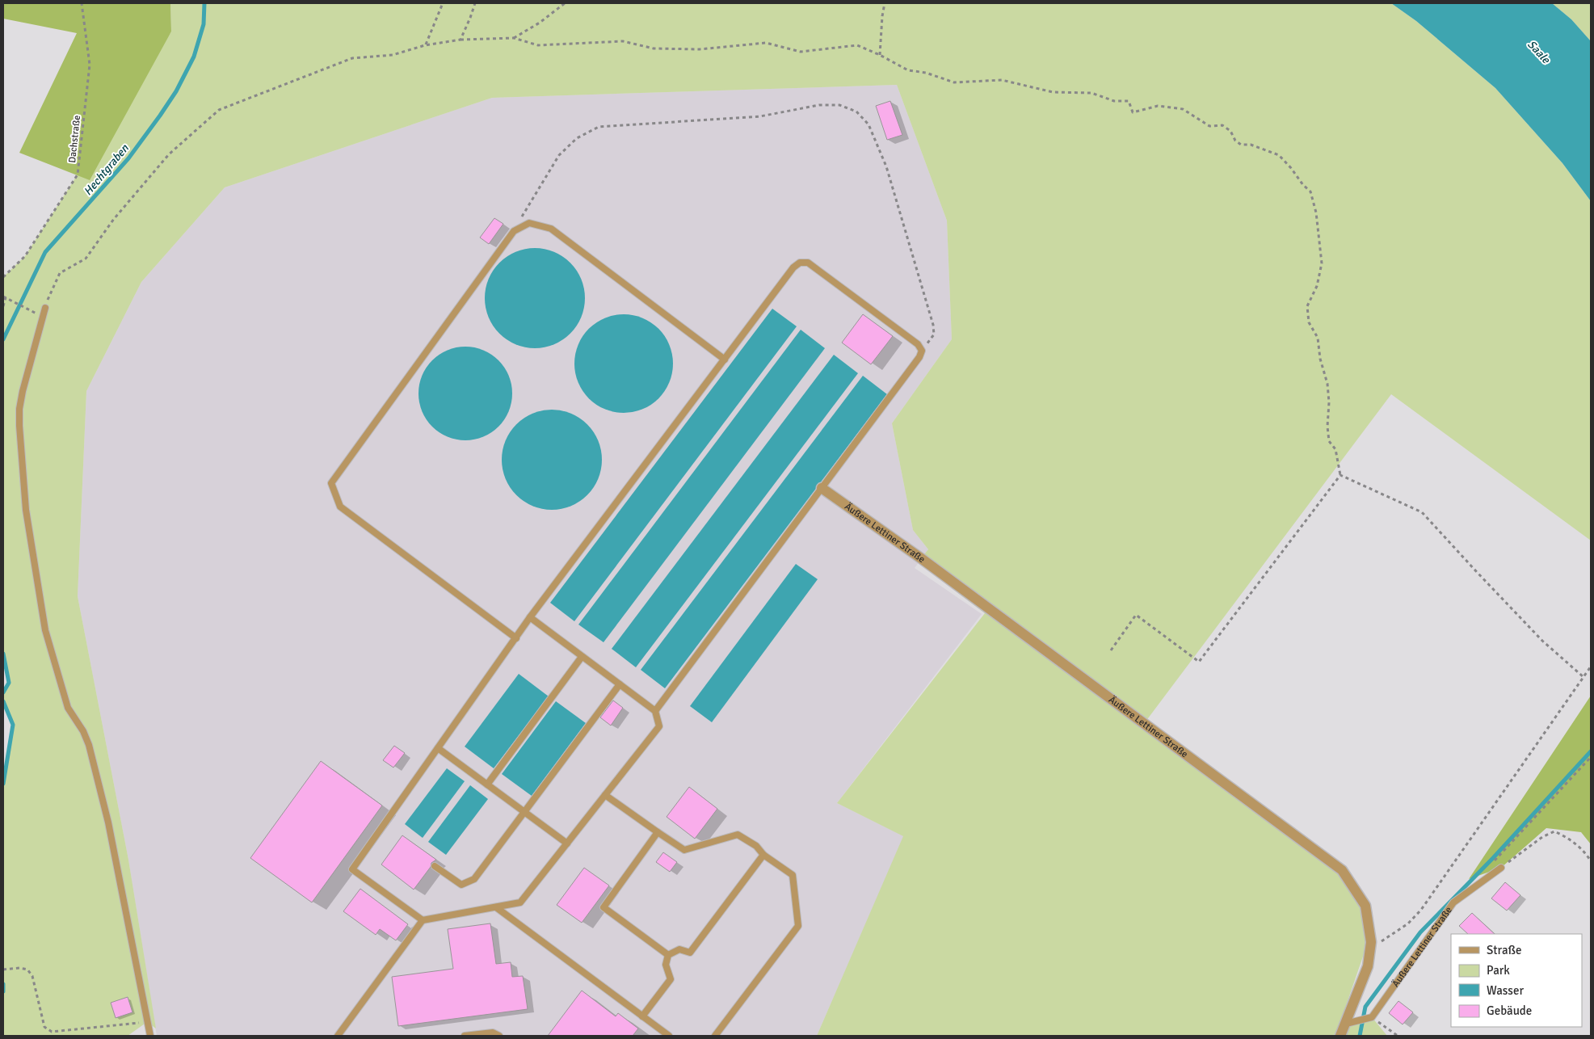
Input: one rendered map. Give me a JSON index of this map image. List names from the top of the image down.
{
  "streets": {
    "street": ["Äußere Lettiner Straße"],
    "path": ["Dachstraße"]
  },
  "water": ["Saale", "Hechtgraben"],
  "legend": [
    "Straße",
    "Park",
    "Wasser",
    "Gebäude"
  ]
}
